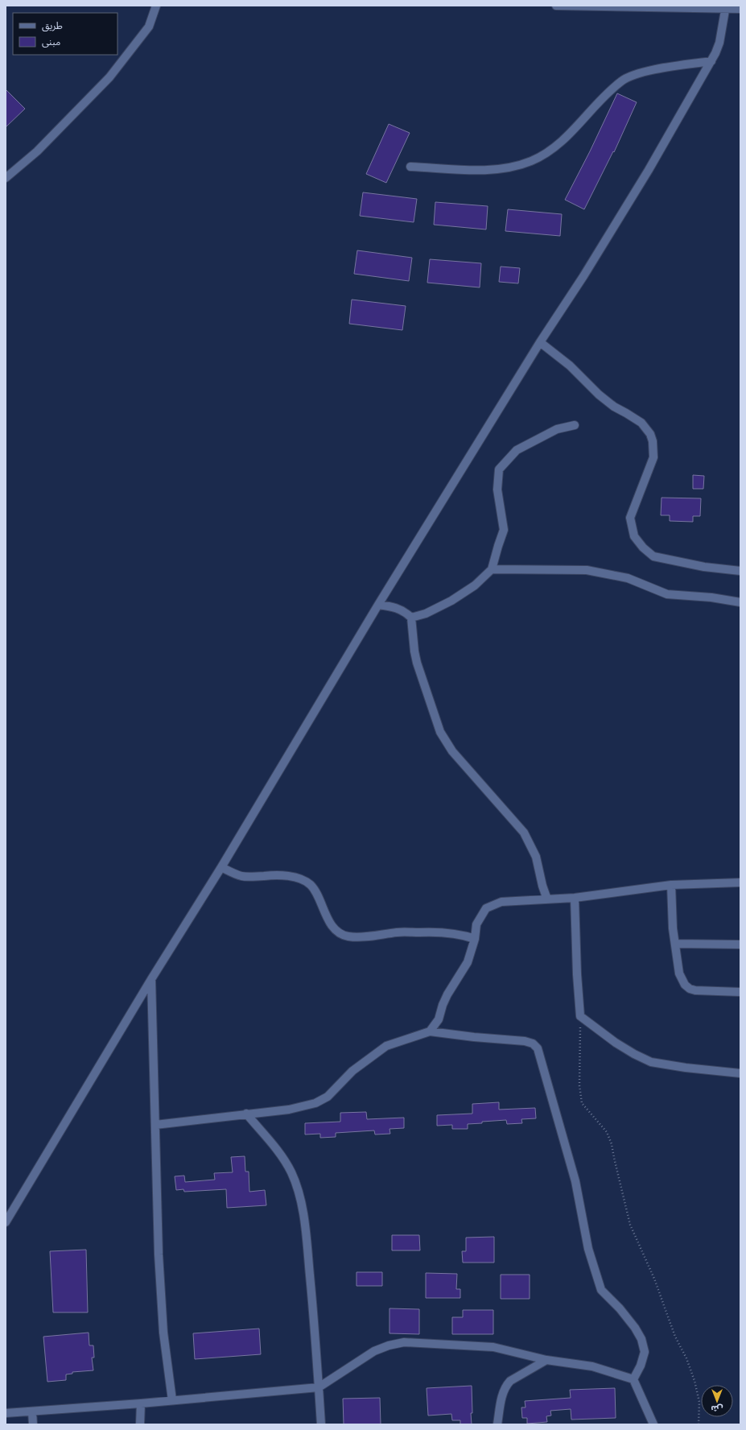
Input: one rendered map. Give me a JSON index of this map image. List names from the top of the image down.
{
  "legend": ["طريق", "مبنى"],
  "north": "bottom"
}
